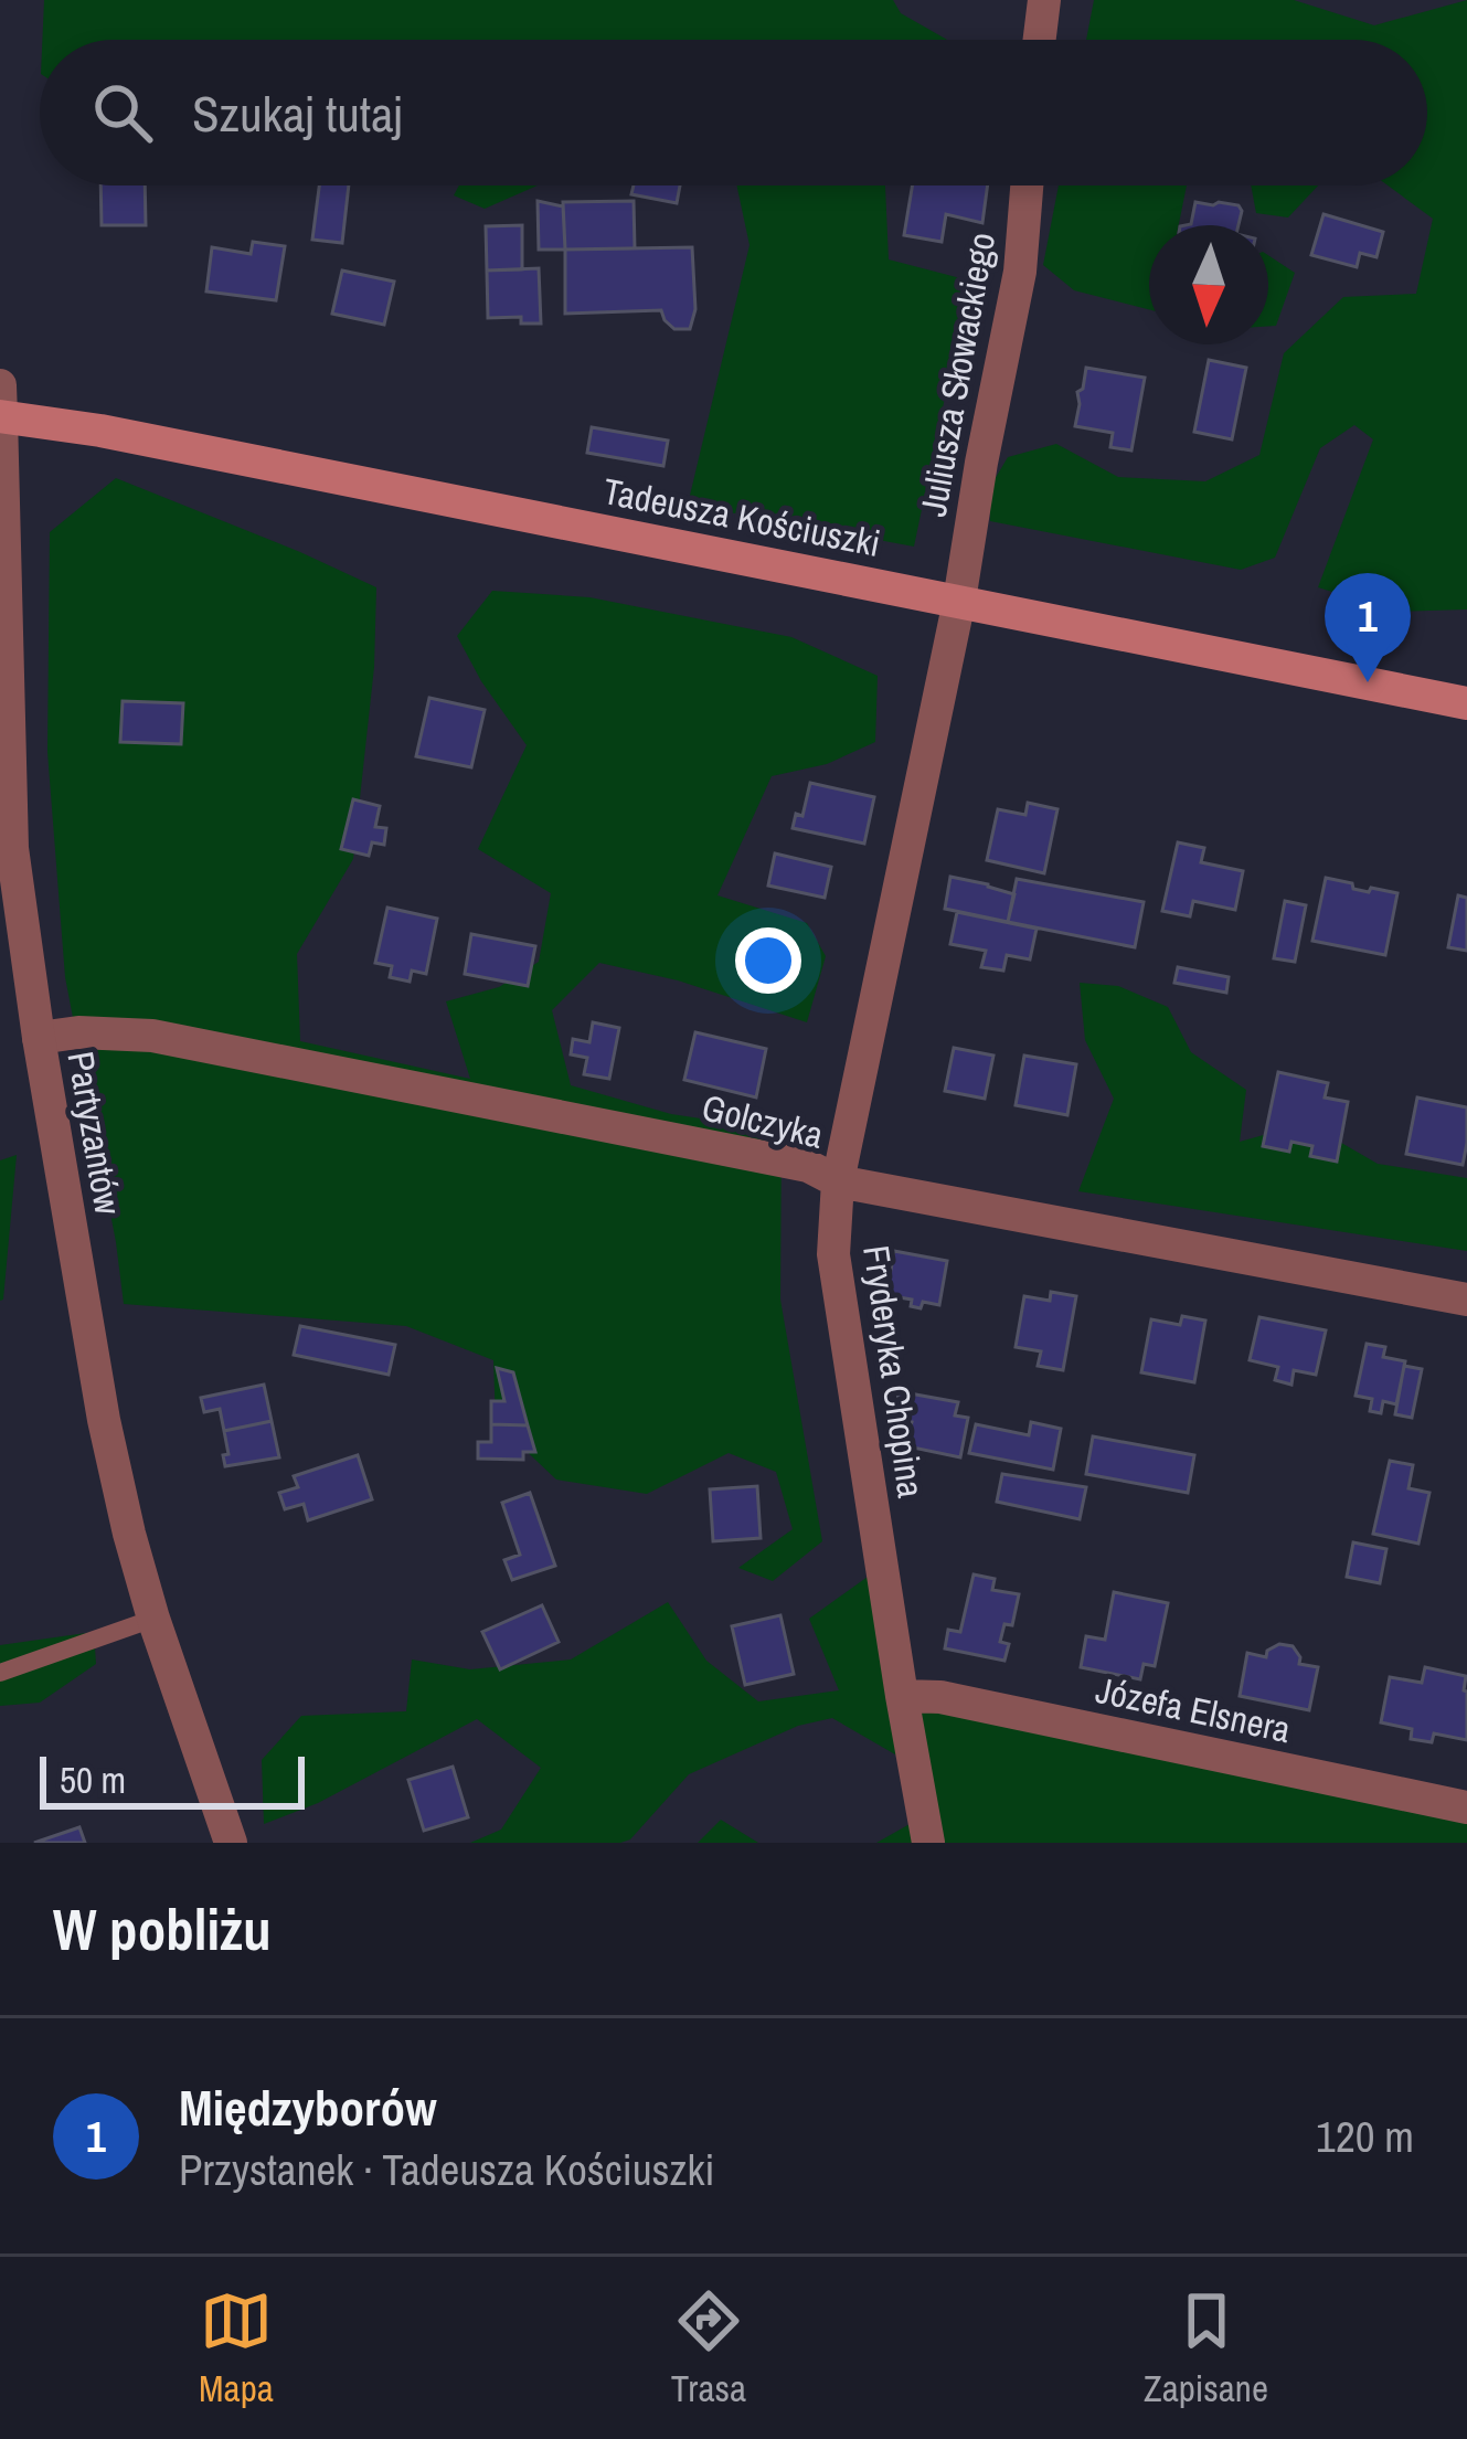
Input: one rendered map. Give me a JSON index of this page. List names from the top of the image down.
{
  "streets": {
    "main road": ["Tadeusza Kościuszki"],
    "street": [
      "Juliusza Słowackiego",
      "Golczyka",
      "Partyzantów",
      "Fryderyka Chopina",
      "Józefa Elsnera"
    ]
  },
  "crossings": [
    ["Juliusza Słowackiego", "Tadeusza Kościuszki"],
    ["Juliusza Słowackiego", "Fryderyka Chopina"],
    ["Tadeusza Kościuszki", "Partyzantów"],
    ["Tadeusza Kościuszki", "Fryderyka Chopina"],
    ["Golczyka", "Partyzantów"],
    ["Golczyka", "Fryderyka Chopina"],
    ["Fryderyka Chopina", "Józefa Elsnera"]
  ],
  "scale_bar": "50 m",
  "north": "bottom",
  "page": {
    "search": "Szukaj tutaj",
    "pins": "1",
    "scale": "50 m",
    "heading": "W pobliżu",
    "list": [
      {
        "mark": "1",
        "name": "Międzyborów",
        "note": "Przystanek · Tadeusza Kościuszki",
        "value": "120 m"
      }
    ],
    "nav": ["Mapa", "Trasa", "Zapisane"]
  }
}
